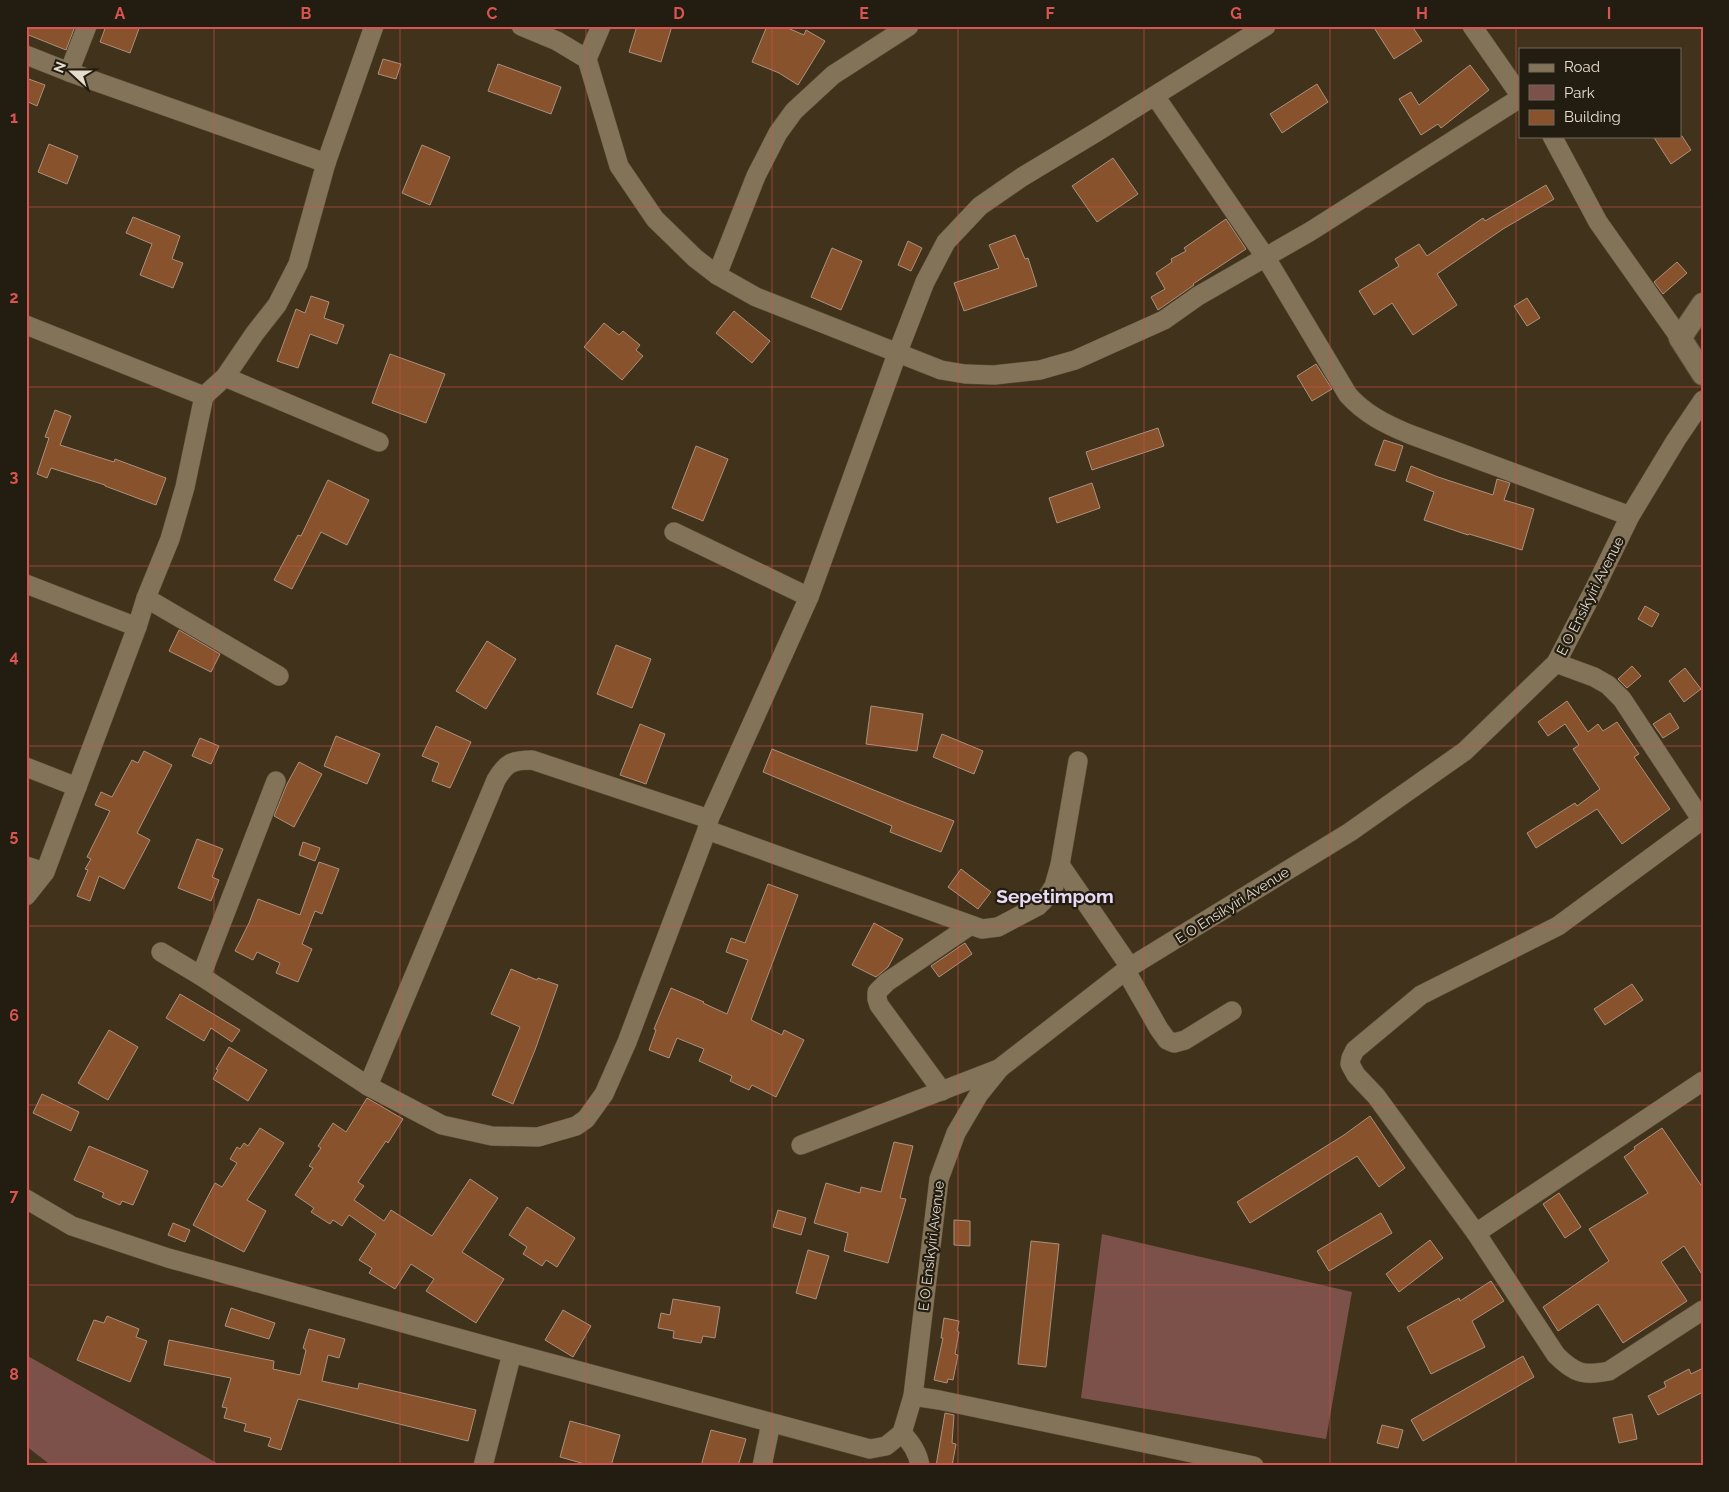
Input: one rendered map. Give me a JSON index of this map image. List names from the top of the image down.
{
  "streets": {
    "street": ["E O Ensikyiri Avenue"]
  },
  "districts": ["Sepetimpom"],
  "legend": ["Road", "Park", "Building"],
  "north": "left",
  "grid": {
    "columns": [
      "A",
      "B",
      "C",
      "D",
      "E",
      "F",
      "G",
      "H",
      "I"
    ],
    "rows": [
      "1",
      "2",
      "3",
      "4",
      "5",
      "6",
      "7",
      "8"
    ]
  }
}
